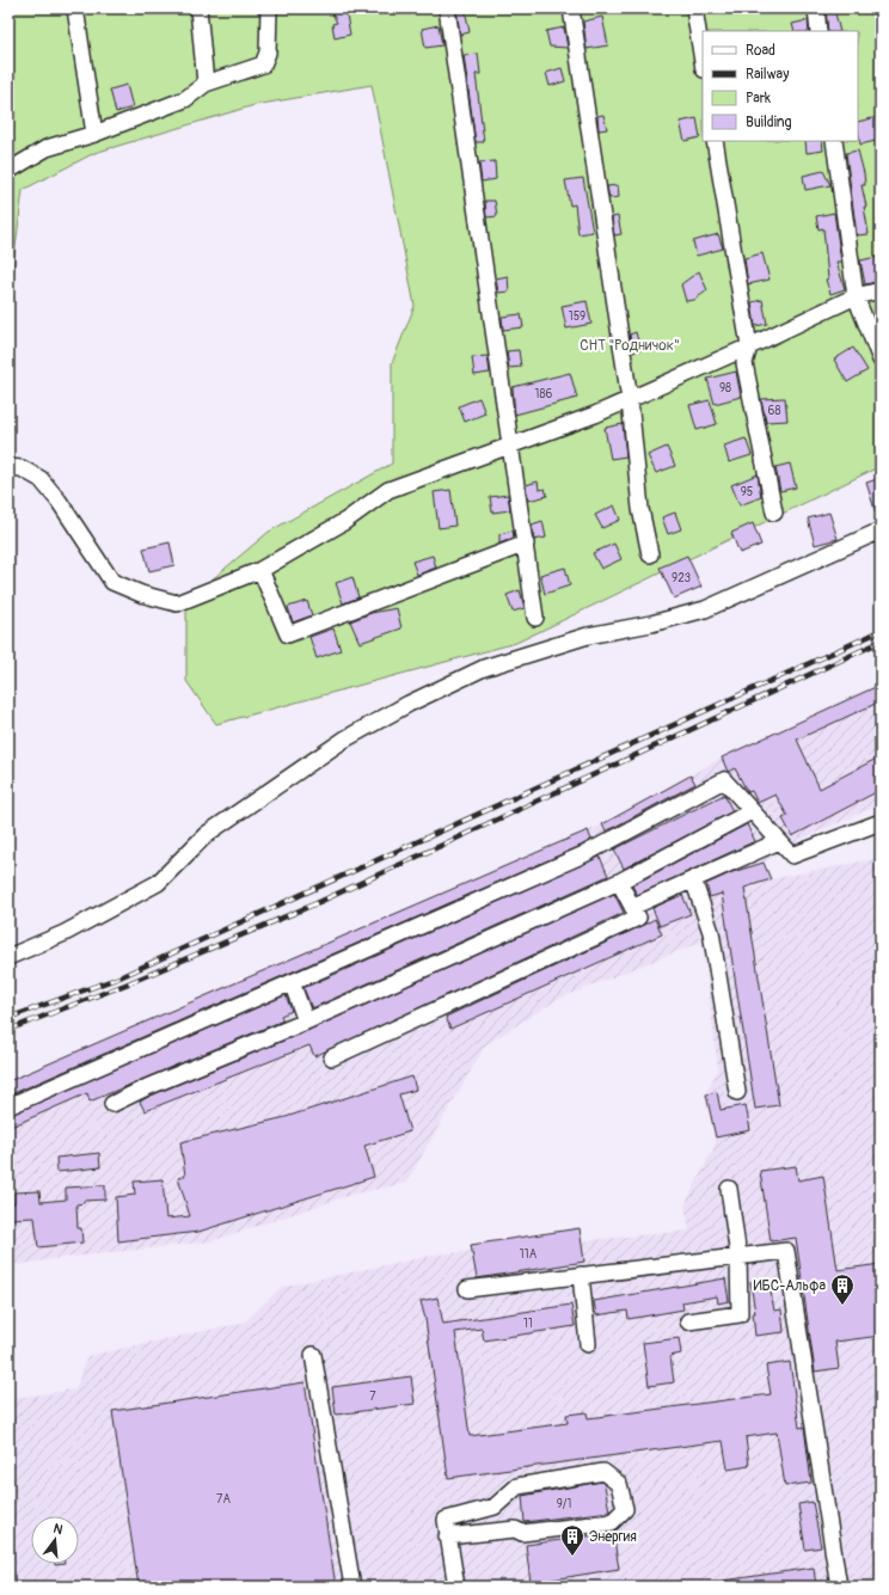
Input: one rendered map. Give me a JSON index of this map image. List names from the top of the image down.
{
  "parks": ["СНТ \"Родничок\""],
  "places": {
    "building": ["ИБС-Альфа", "Энергия"]
  },
  "house_numbers": [
    "159",
    "98",
    "186",
    "68",
    "95",
    "923",
    "11А",
    "11",
    "7",
    "7А",
    "9/1"
  ],
  "legend": [
    "Road",
    "Railway",
    "Park",
    "Building"
  ],
  "north": "top"
}
